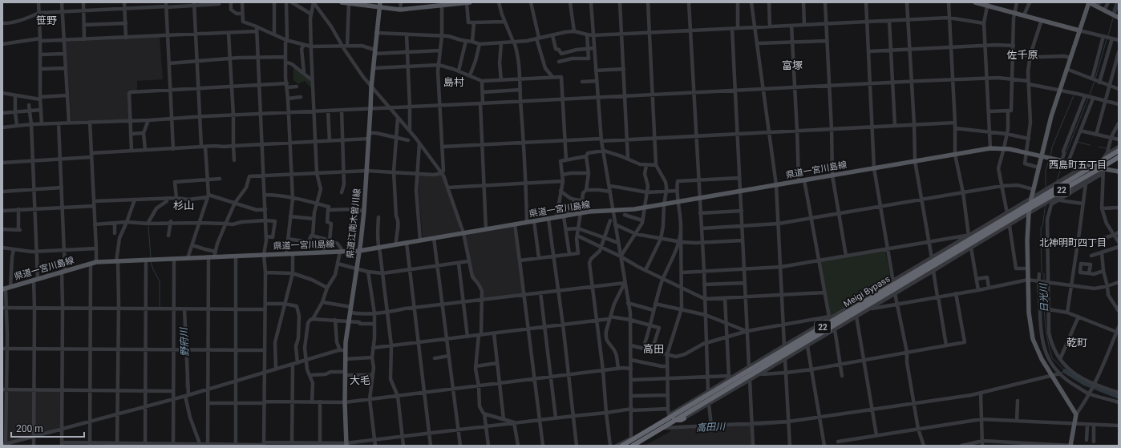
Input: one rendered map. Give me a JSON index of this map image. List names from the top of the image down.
{
  "streets": {
    "highway": ["22", "Meigi Bypass"],
    "main road": ["県道一宮川島線", "県道江南木曽川線"]
  },
  "crossings": [
    ["県道一宮川島線", "県道江南木曽川線"],
    ["県道一宮川島線", "Meigi Bypass"],
    ["22", "Meigi Bypass"]
  ],
  "districts": [
    "笹野",
    "佐千原",
    "富塚",
    "島村",
    "西島町五丁目",
    "杉山",
    "北神明町四丁目",
    "乾町",
    "高田",
    "大毛"
  ],
  "water": ["日光川", "野府川", "高田川"],
  "scale_bar": "200 m"
}
